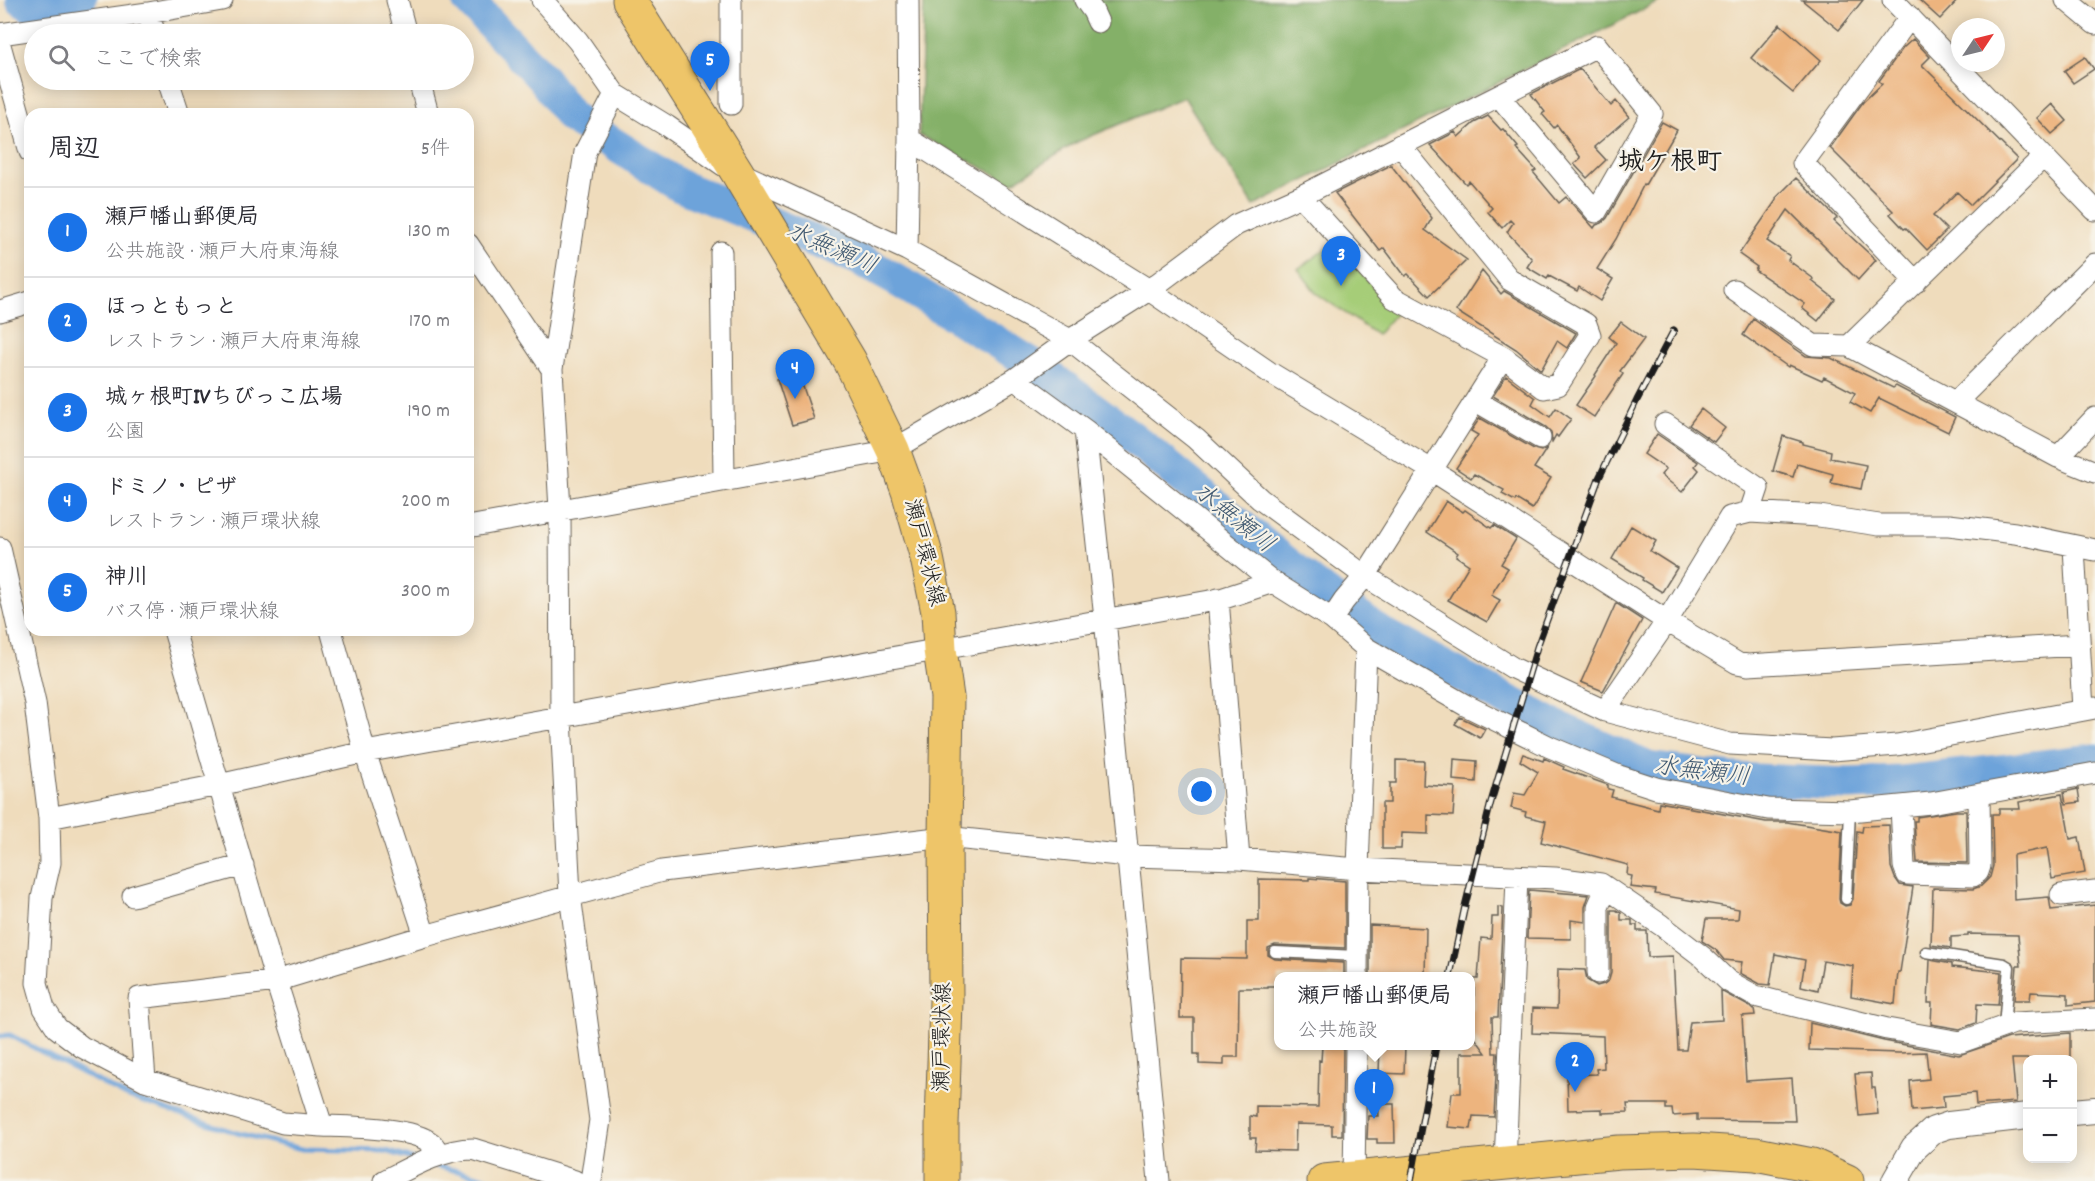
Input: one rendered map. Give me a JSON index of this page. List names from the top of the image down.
{
  "streets": {
    "main road": ["瀬戸環状線"]
  },
  "districts": ["城ケ根町"],
  "water": ["水無瀬川"],
  "north": "top right",
  "page": {
    "search": "ここで検索",
    "pins": [
      "5",
      "3",
      "4",
      "2",
      "1"
    ],
    "heading": ["周辺", "5件"],
    "list": [
      {
        "mark": "1",
        "name": "瀬戸幡山郵便局",
        "note": "公共施設 · 瀬戸大府東海線",
        "value": "130 m"
      },
      {
        "mark": "2",
        "name": "ほっともっと",
        "note": "レストラン · 瀬戸大府東海線",
        "value": "170 m"
      },
      {
        "mark": "3",
        "name": "城ヶ根町IVちびっこ広場",
        "note": "公園",
        "value": "190 m"
      },
      {
        "mark": "4",
        "name": "ドミノ・ピザ",
        "note": "レストラン · 瀬戸環状線",
        "value": "200 m"
      },
      {
        "mark": "5",
        "name": "神川",
        "note": "バス停 · 瀬戸環状線",
        "value": "300 m"
      }
    ],
    "popup": ["瀬戸幡山郵便局", "公共施設"],
    "map_buttons": ["+", "−"]
  }
}
